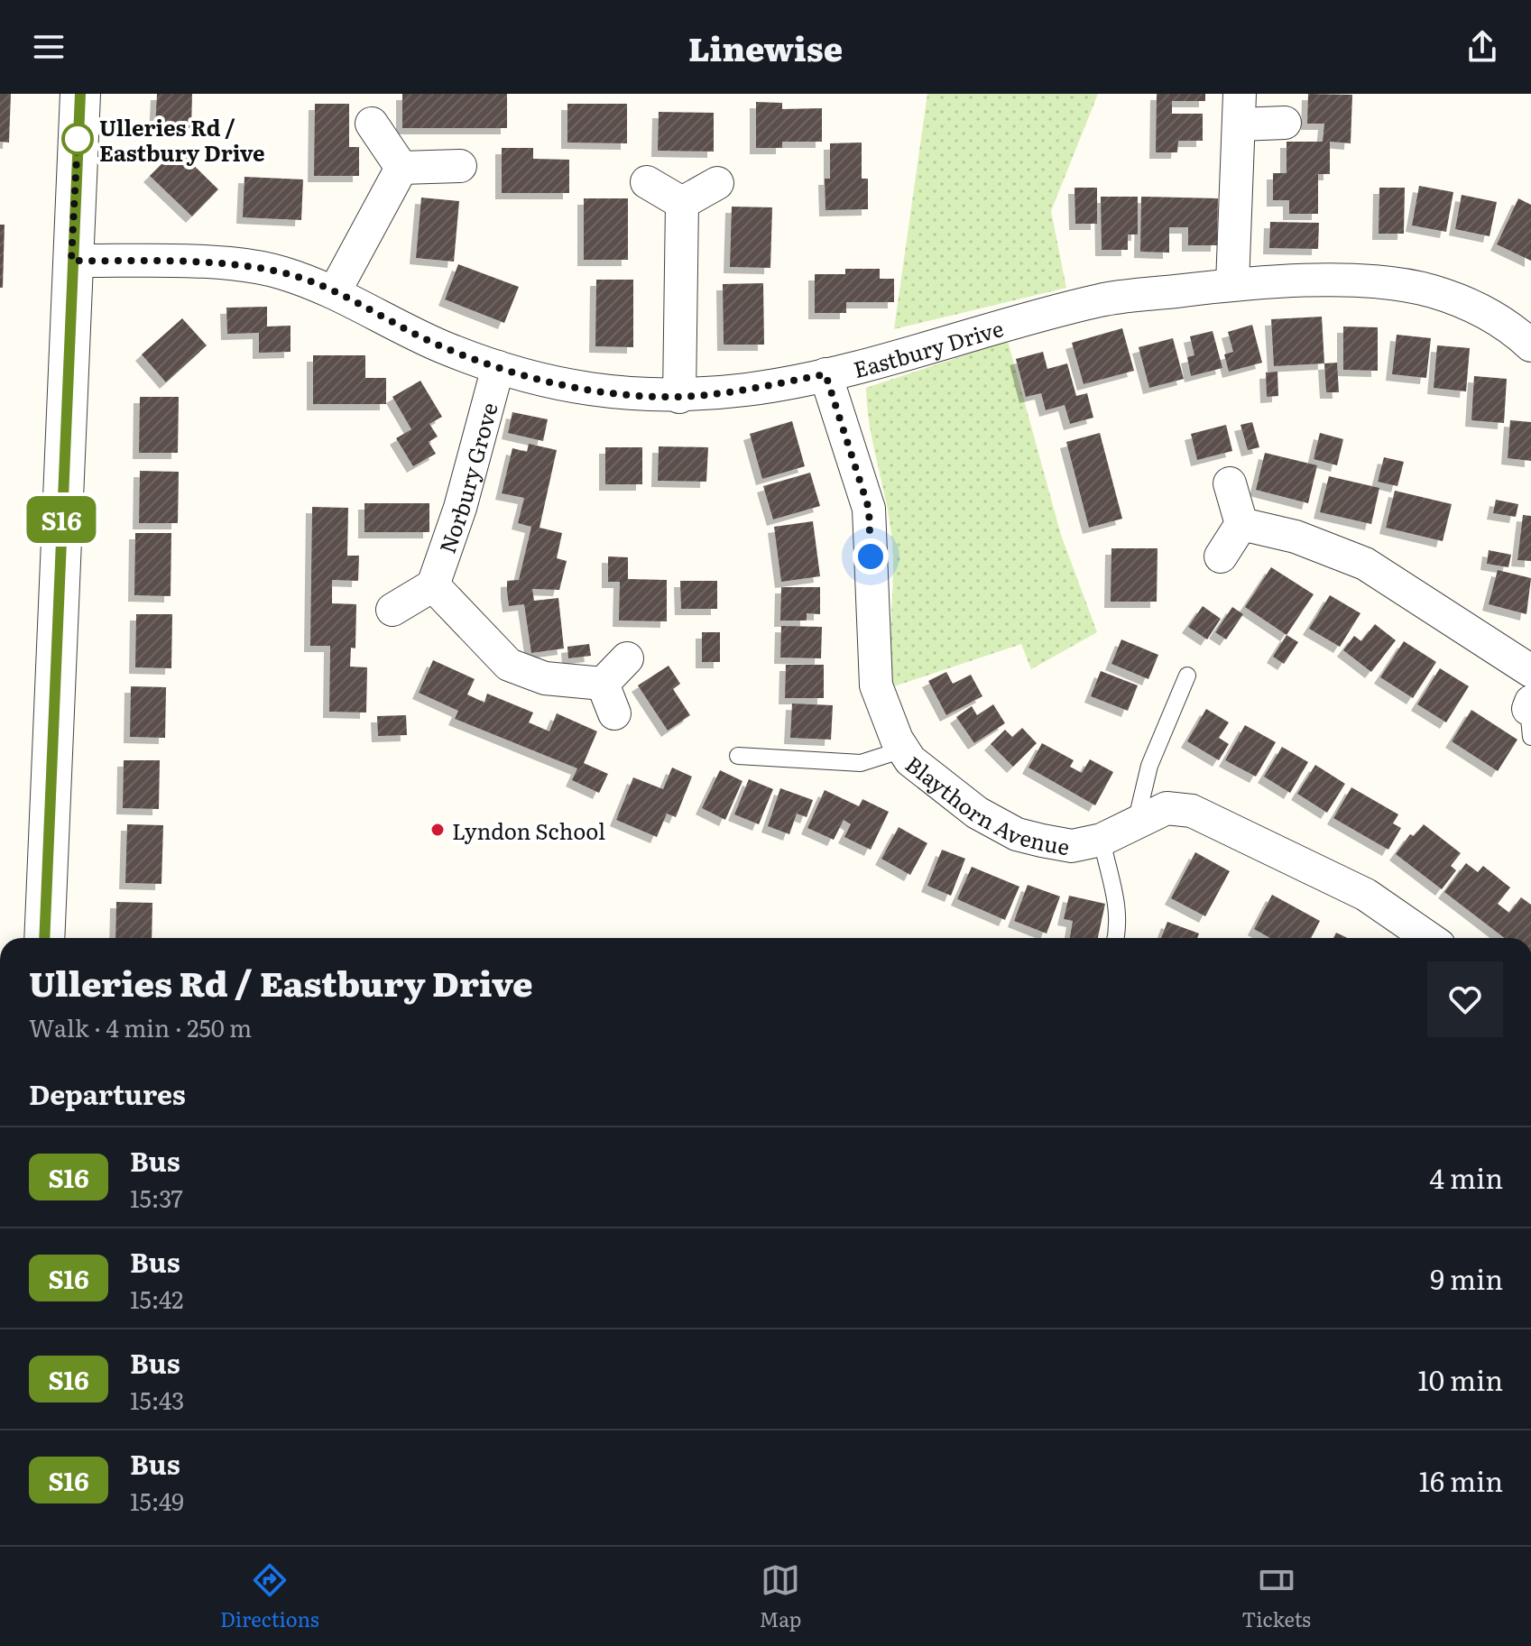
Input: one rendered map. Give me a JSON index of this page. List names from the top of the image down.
{
  "streets": {
    "street": ["Eastbury Drive", "Norbury Grove", "Blaythorn Avenue"]
  },
  "crossings": [
    ["Eastbury Drive", "Norbury Grove"],
    ["Eastbury Drive", "Blaythorn Avenue"]
  ],
  "places": ["Ulleries Rd / Eastbury Drive", "Lyndon School"],
  "lines": ["bus line S16"],
  "page": {
    "header": "Linewise",
    "on_map": "S16",
    "heading": [
      ["Ulleries Rd / Eastbury Drive", "Walk · 4 min · 250 m"],
      "Departures"
    ],
    "list": [
      {
        "mark": "S16",
        "name": "Bus",
        "note": "15:37",
        "value": "4 min"
      },
      {
        "mark": "S16",
        "name": "Bus",
        "note": "15:42",
        "value": "9 min"
      },
      {
        "mark": "S16",
        "name": "Bus",
        "note": "15:43",
        "value": "10 min"
      },
      {
        "mark": "S16",
        "name": "Bus",
        "note": "15:49",
        "value": "16 min"
      }
    ],
    "tabs": ["Directions", "Map", "Tickets"]
  }
}
